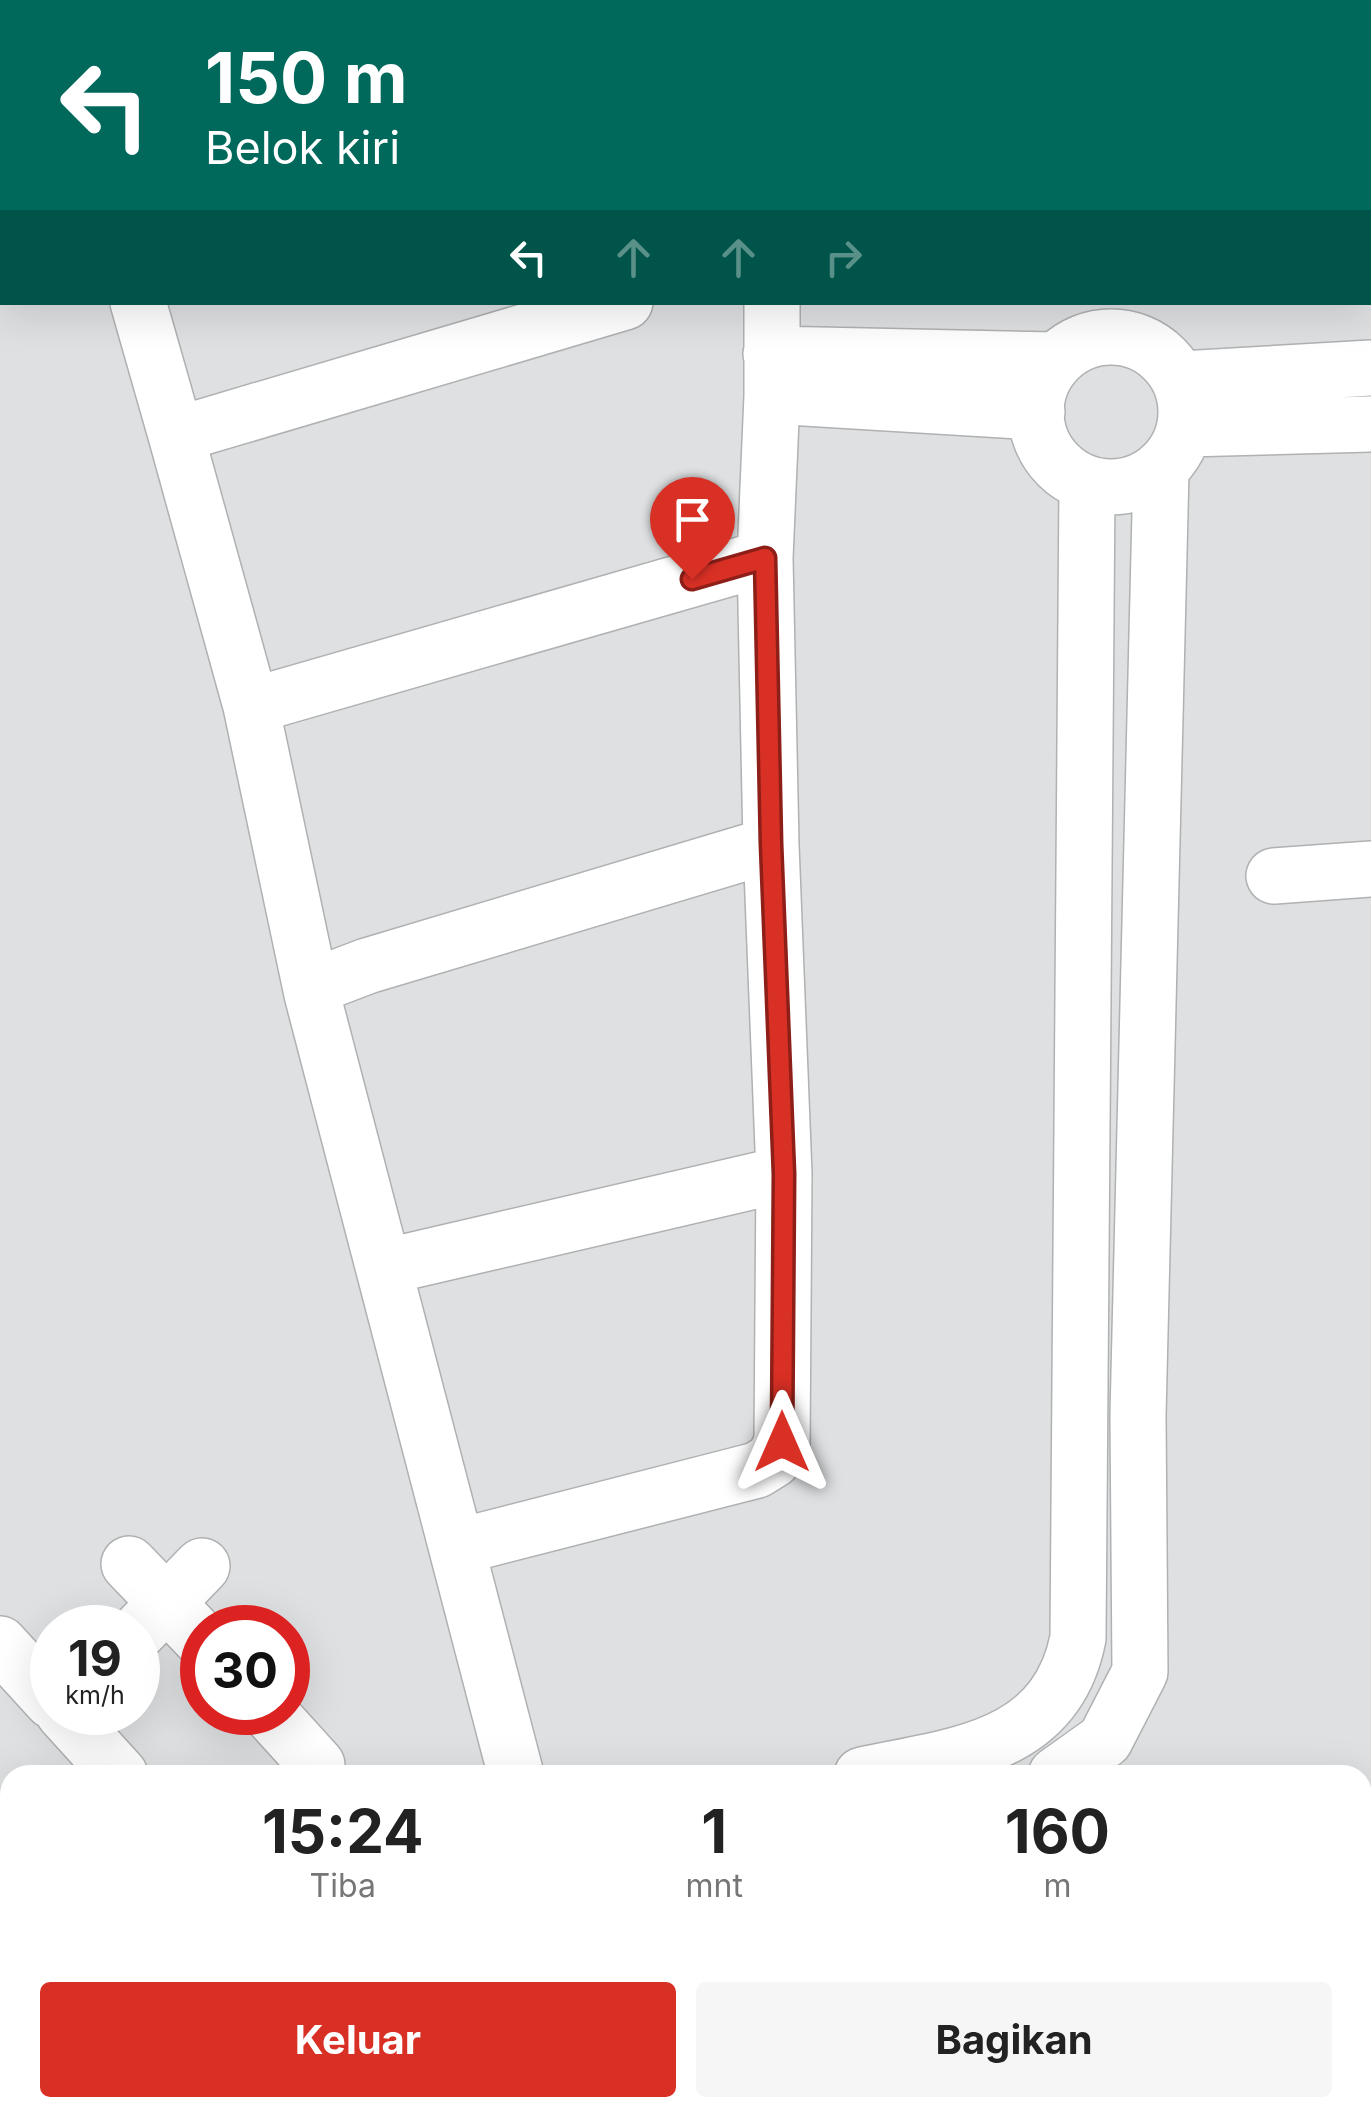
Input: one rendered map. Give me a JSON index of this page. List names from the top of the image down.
{
  "page": {
    "turn": ["150 m", "Belok kiri"],
    "speed": "19 km/h",
    "limit": "30",
    "eta": [
      "15:24",
      "Tiba",
      "1",
      "mnt",
      "160",
      "m"
    ],
    "buttons": ["Keluar", "Bagikan"]
  }
}
